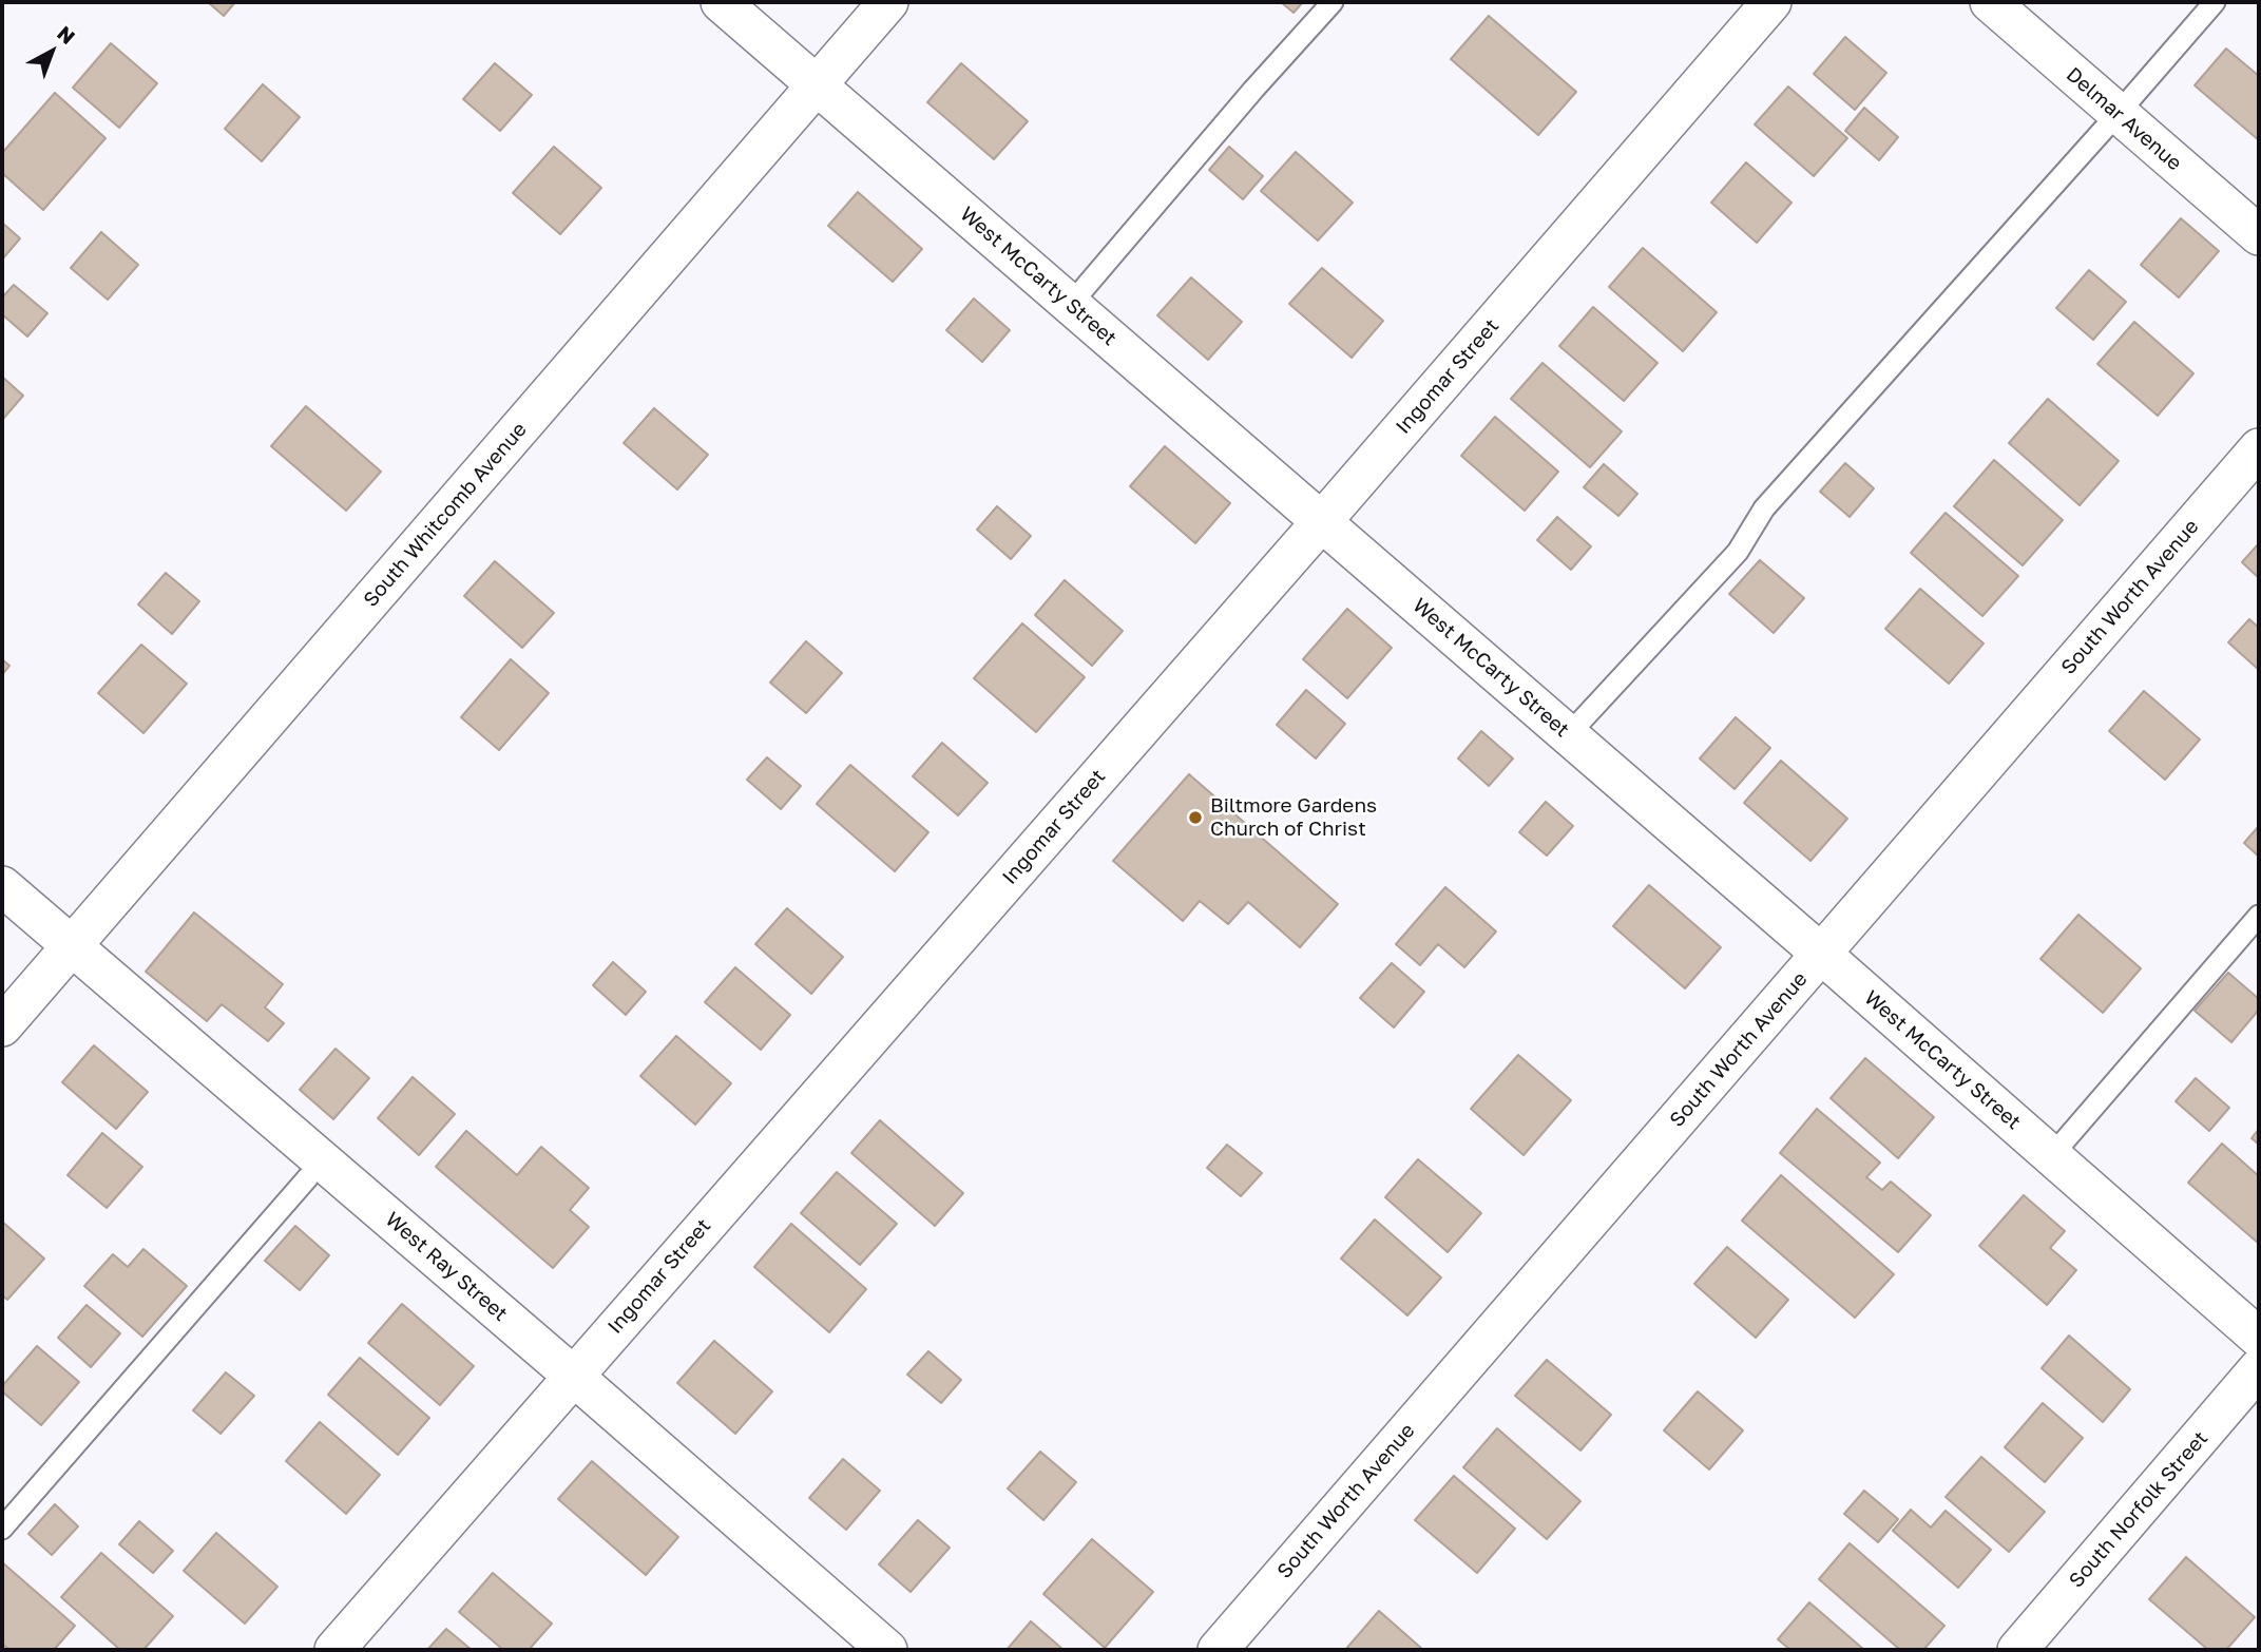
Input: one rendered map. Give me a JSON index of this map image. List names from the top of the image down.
{
  "streets": {
    "street": [
      "Delmar Avenue",
      "West McCarty Street",
      "Ingomar Street",
      "South Whitcomb Avenue",
      "South Worth Avenue",
      "West Ray Street",
      "South Norfolk Street"
    ]
  },
  "crossings": [
    ["West McCarty Street", "Ingomar Street"],
    ["West McCarty Street", "South Whitcomb Avenue"],
    ["West McCarty Street", "South Worth Avenue"],
    ["Ingomar Street", "West Ray Street"],
    ["South Whitcomb Avenue", "West Ray Street"]
  ],
  "places": ["Biltmore Gardens Church of Christ"],
  "north": "top right"
}
